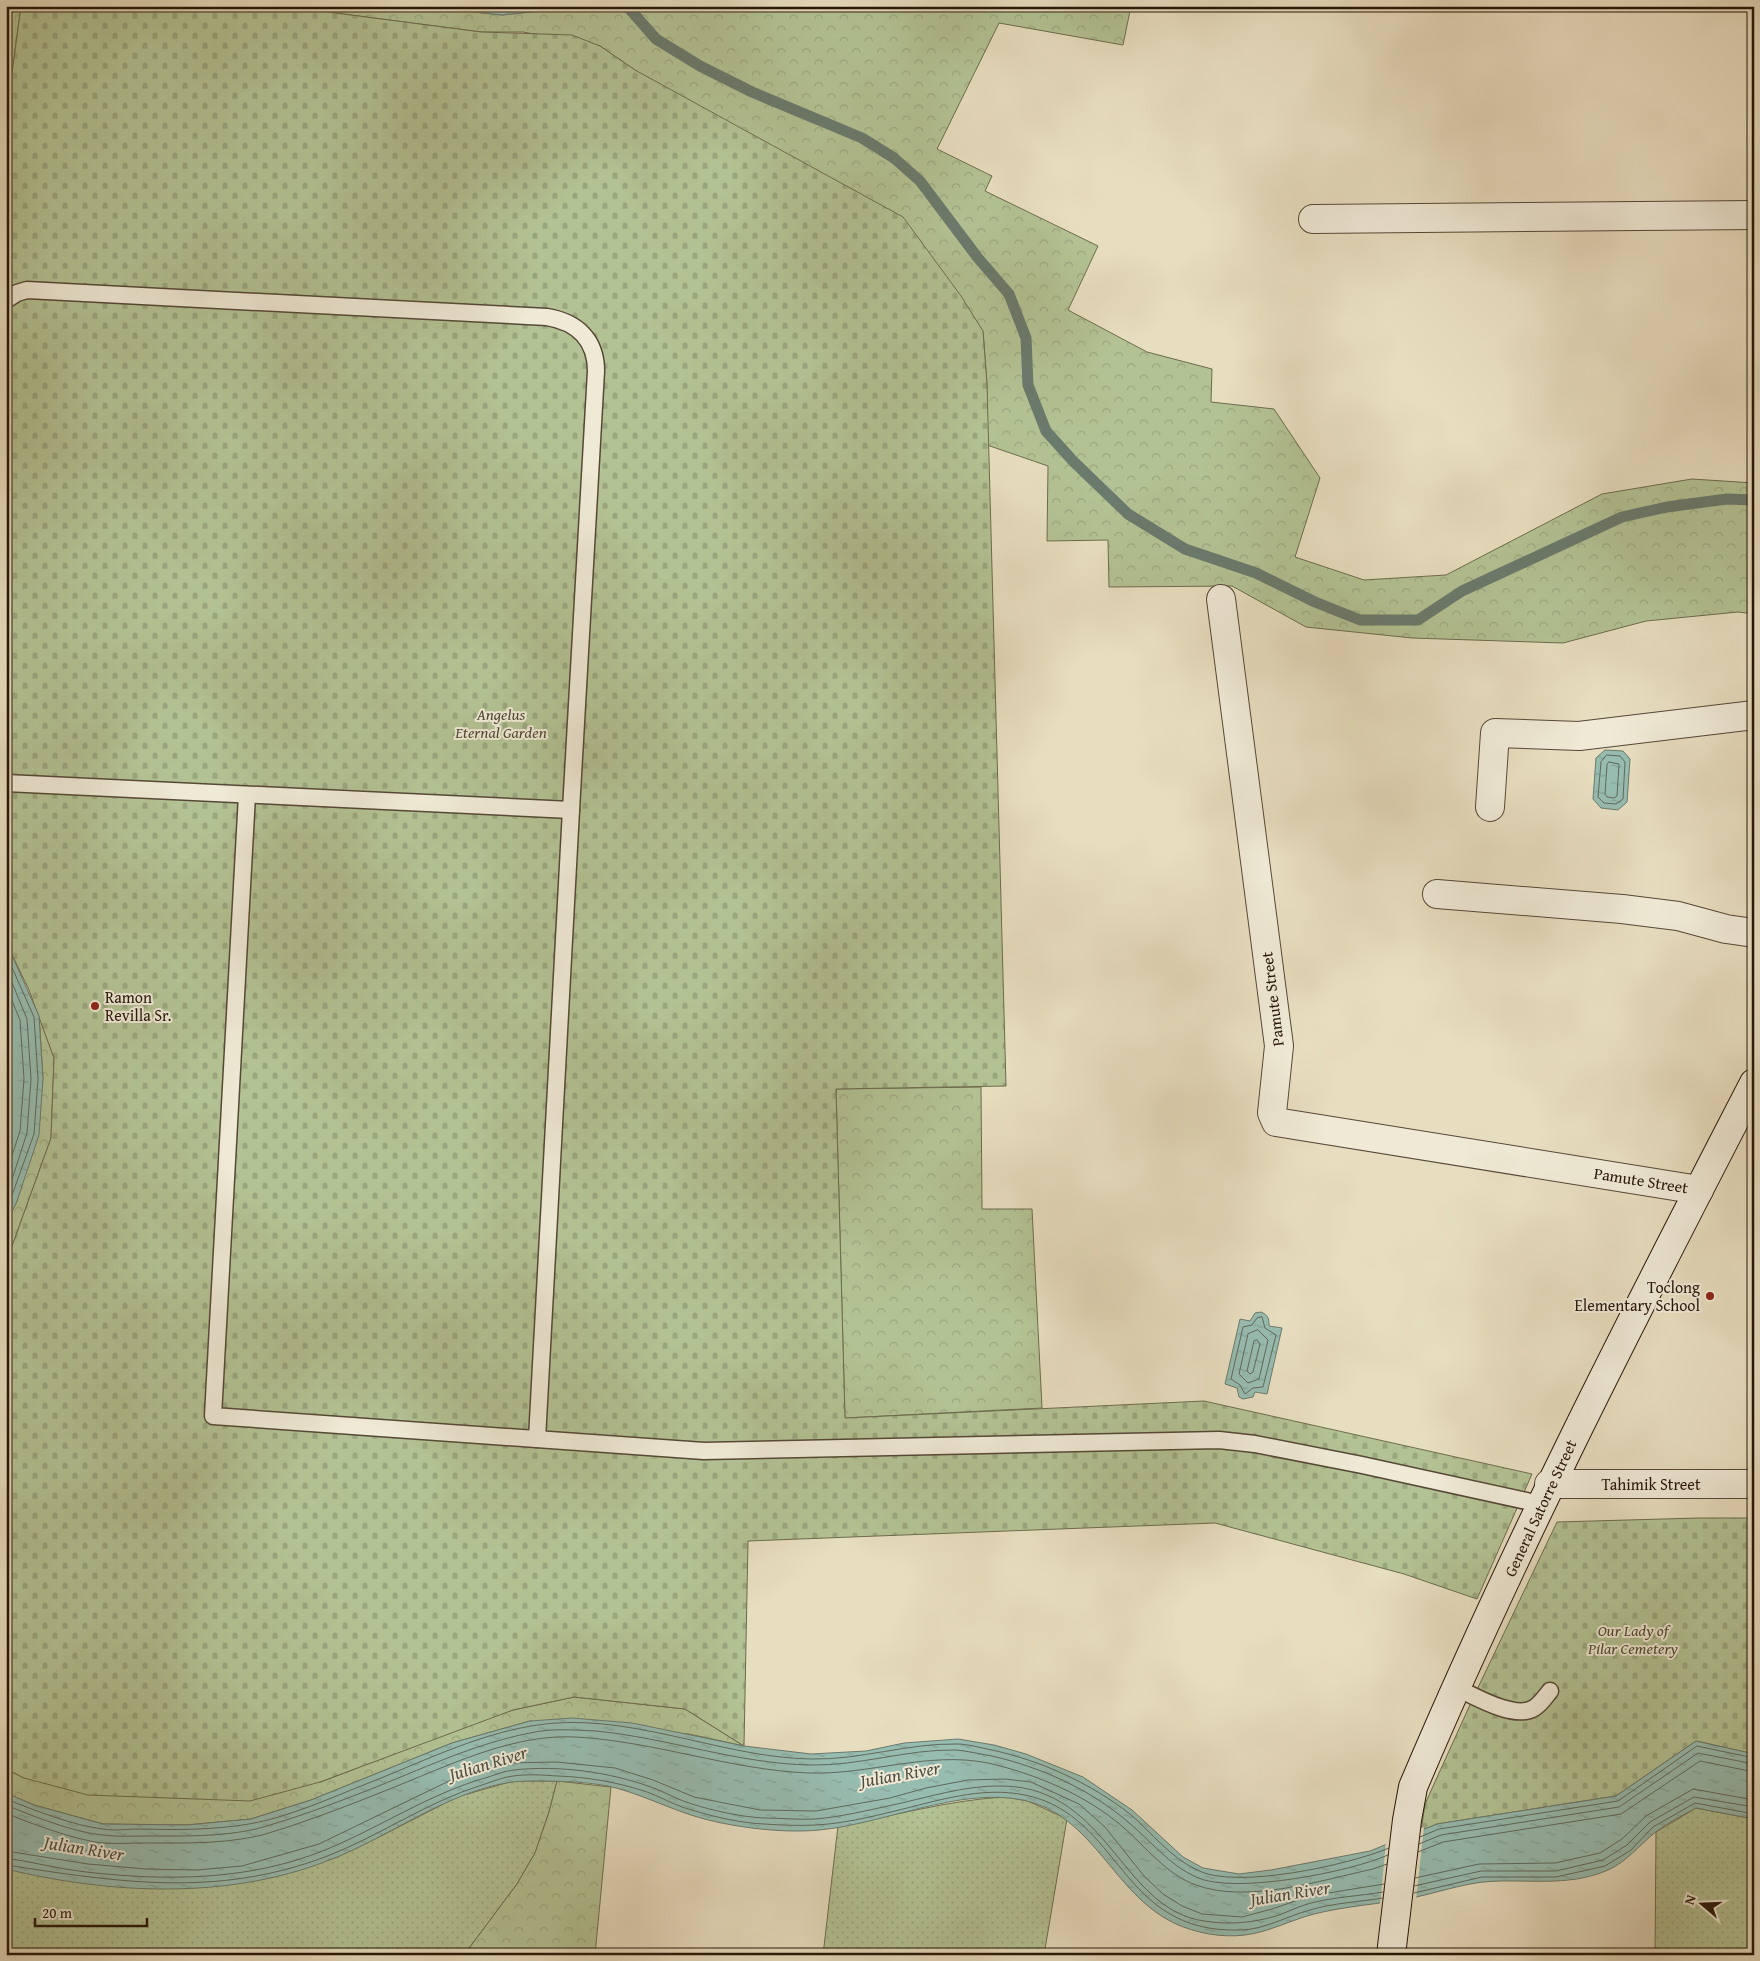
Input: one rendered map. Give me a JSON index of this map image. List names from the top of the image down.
{
  "streets": {
    "street": ["Pamute Street", "Tahimik Street", "General Satorre Street"]
  },
  "crossings": [
    ["Pamute Street", "General Satorre Street"],
    ["Tahimik Street", "General Satorre Street"]
  ],
  "water": ["Julian River"],
  "parks": ["Angelus Eternal Garden", "Our Lady of Pilar Cemetery"],
  "places": ["Ramon Revilla Sr.", "Toclong Elementary School"],
  "scale_bar": "20 m",
  "north": "left"
}
